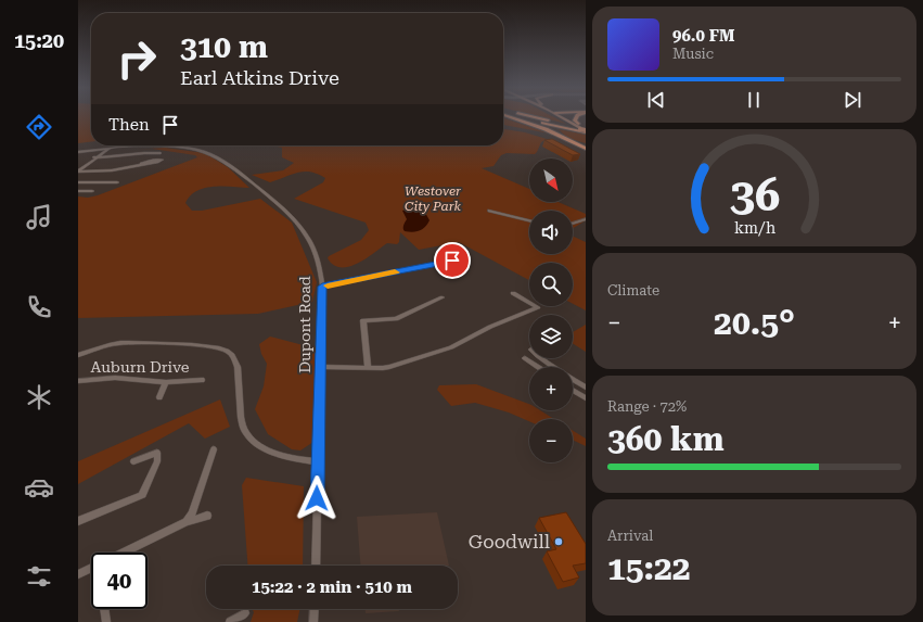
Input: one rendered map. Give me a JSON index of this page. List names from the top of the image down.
{
  "streets": {
    "street": ["Dupont Road", "Auburn Drive"]
  },
  "crossings": [
    ["Dupont Road", "Auburn Drive"]
  ],
  "parks": ["Westover City Park"],
  "places": ["Goodwill"],
  "north": "bottom right",
  "page": {
    "tabs": "15:20",
    "turn": ["310 m", "Earl Atkins Drive"],
    "song": ["96.0 FM", "Music"],
    "then": "Then",
    "map_buttons": ["+", "−"],
    "tile": [
      "Climate",
      ["Range · 72%", "360 km"],
      ["Arrival", "15:22"]
    ],
    "heat": ["−", "20.5°", "+"],
    "limit": "40",
    "trip": "15:22 · 2 min · 510 m",
    "gauge": ["36", "km/h"]
  }
}
